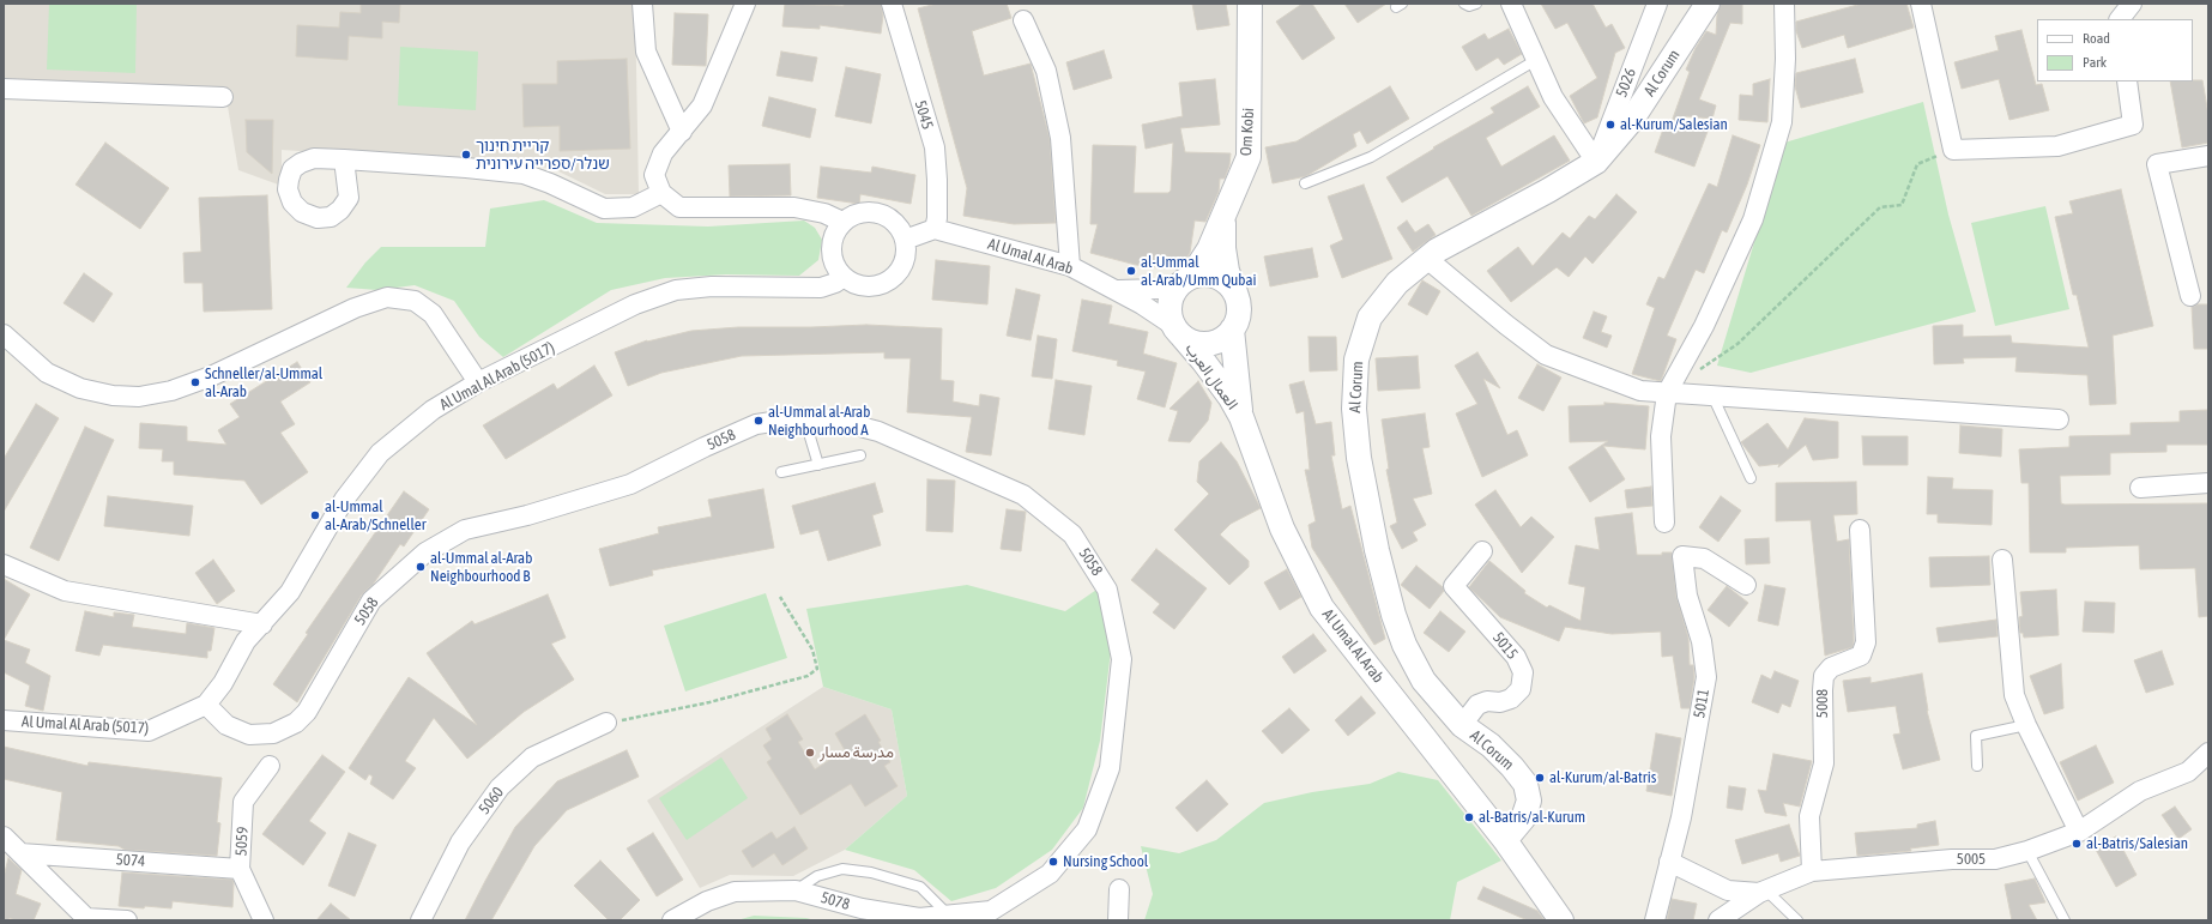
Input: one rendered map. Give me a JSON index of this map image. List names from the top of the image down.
{
  "streets": {
    "street": [
      "Al Corum",
      "5026",
      "5045",
      "Om Kobi",
      "Al Umal Al Arab",
      "Al Umal Al Arab (5017)",
      "العمال العرب",
      "5058",
      "5015",
      "5011",
      "5008",
      "5060",
      "5059",
      "5005",
      "5074",
      "5078"
    ]
  },
  "crossings": [
    ["Al Corum", "5026"],
    ["Al Corum", "Al Umal Al Arab"],
    ["Al Corum", "5015"],
    ["5045", "Al Umal Al Arab"],
    ["Om Kobi", "Al Umal Al Arab"],
    ["Om Kobi", "العمال العرب"],
    ["Al Umal Al Arab", "العمال العرب"],
    ["Al Umal Al Arab (5017)", "5058"],
    ["5058", "5078"],
    ["5008", "5005"],
    ["5059", "5074"]
  ],
  "places": [
    "al-Kurum/Salesian",
    "קריית חינוך שנלר/ספרייה עירונית",
    "al-Ummal al-Arab/Umm Qubai",
    "Schneller/al-Ummal al-Arab",
    "al-Ummal al-Arab Neighbourhood A",
    "al-Ummal al-Arab/Schneller",
    "al-Ummal al-Arab Neighbourhood B",
    "مدرسة مسار",
    "al-Kurum/al-Batris",
    "al-Batris/al-Kurum",
    "al-Batris/Salesian",
    "Nursing School"
  ],
  "legend": ["Road", "Park"]
}
